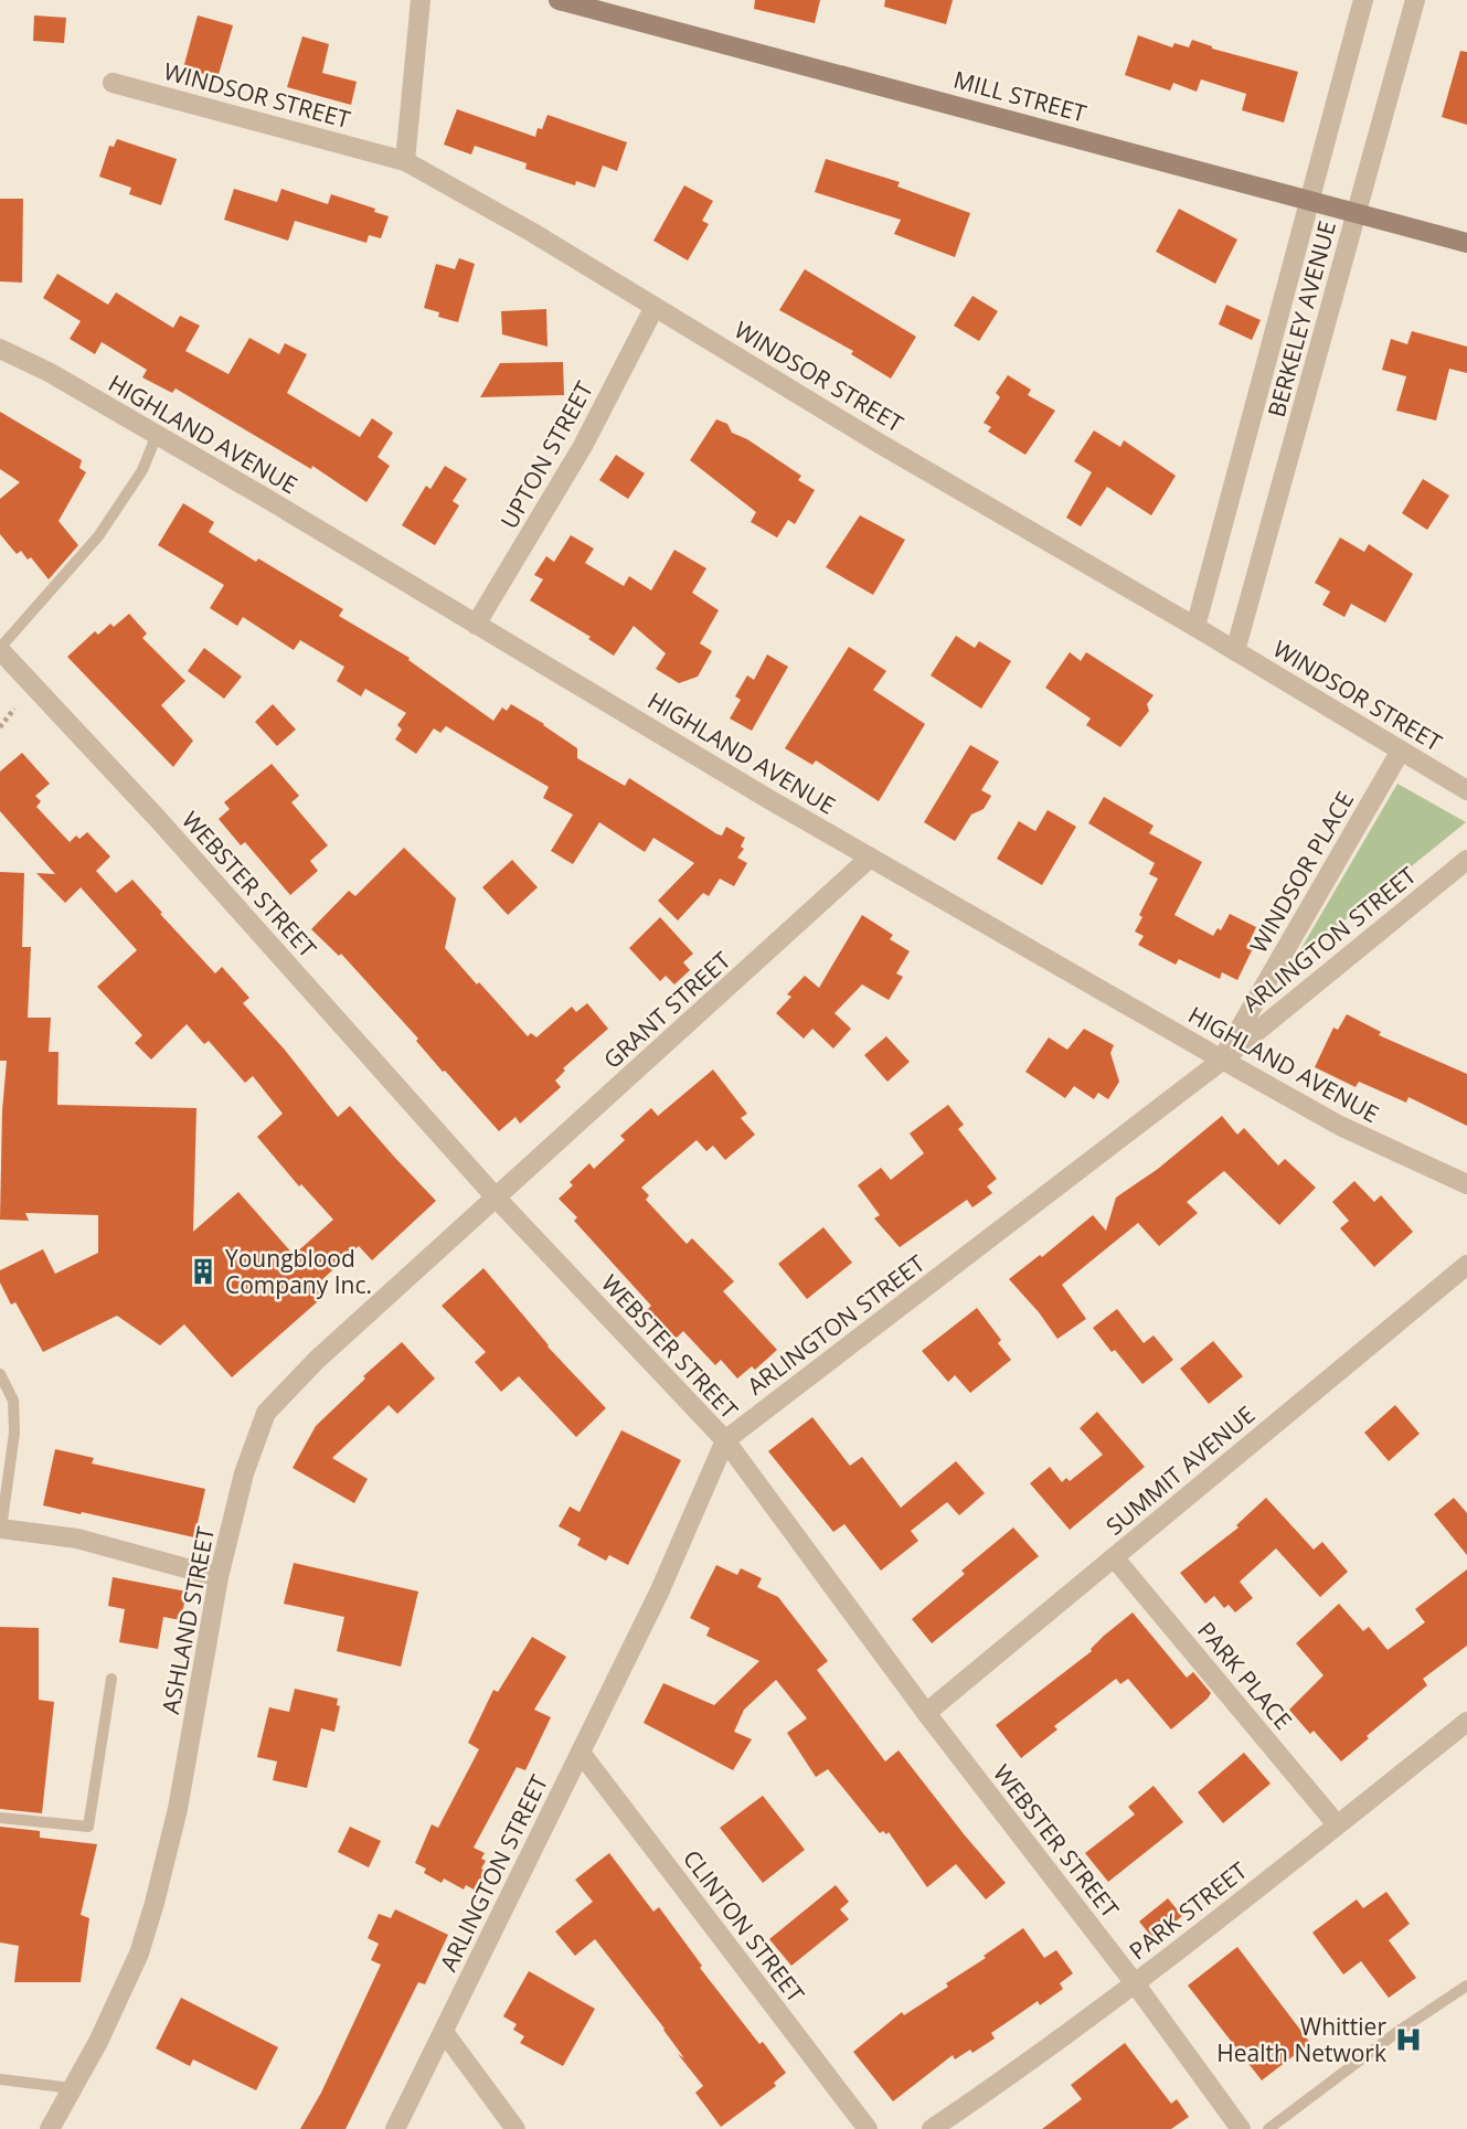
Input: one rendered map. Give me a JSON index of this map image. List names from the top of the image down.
{
  "streets": {
    "main road": ["MILL STREET"],
    "street": [
      "WINDSOR STREET",
      "BERKELEY AVENUE",
      "HIGHLAND AVENUE",
      "UPTON STREET",
      "WINDSOR PLACE",
      "WEBSTER STREET",
      "ARLINGTON STREET",
      "GRANT STREET",
      "SUMMIT AVENUE",
      "ASHLAND STREET",
      "PARK PLACE",
      "PARK STREET",
      "CLINTON STREET"
    ]
  },
  "crossings": [
    ["WINDSOR STREET", "BERKELEY AVENUE"],
    ["WINDSOR STREET", "UPTON STREET"],
    ["WINDSOR STREET", "WINDSOR PLACE"],
    ["MILL STREET", "BERKELEY AVENUE"],
    ["HIGHLAND AVENUE", "UPTON STREET"],
    ["HIGHLAND AVENUE", "WINDSOR PLACE"],
    ["HIGHLAND AVENUE", "ARLINGTON STREET"],
    ["HIGHLAND AVENUE", "GRANT STREET"],
    ["WINDSOR PLACE", "ARLINGTON STREET"],
    ["WEBSTER STREET", "ARLINGTON STREET"],
    ["WEBSTER STREET", "GRANT STREET"],
    ["WEBSTER STREET", "SUMMIT AVENUE"],
    ["WEBSTER STREET", "ASHLAND STREET"],
    ["WEBSTER STREET", "PARK STREET"],
    ["ARLINGTON STREET", "CLINTON STREET"],
    ["GRANT STREET", "ASHLAND STREET"],
    ["SUMMIT AVENUE", "PARK PLACE"],
    ["PARK PLACE", "PARK STREET"]
  ],
  "places": {
    "building": ["Youngblood Company Inc."],
    "hospital": ["Whittier Health Network"]
  }
}
